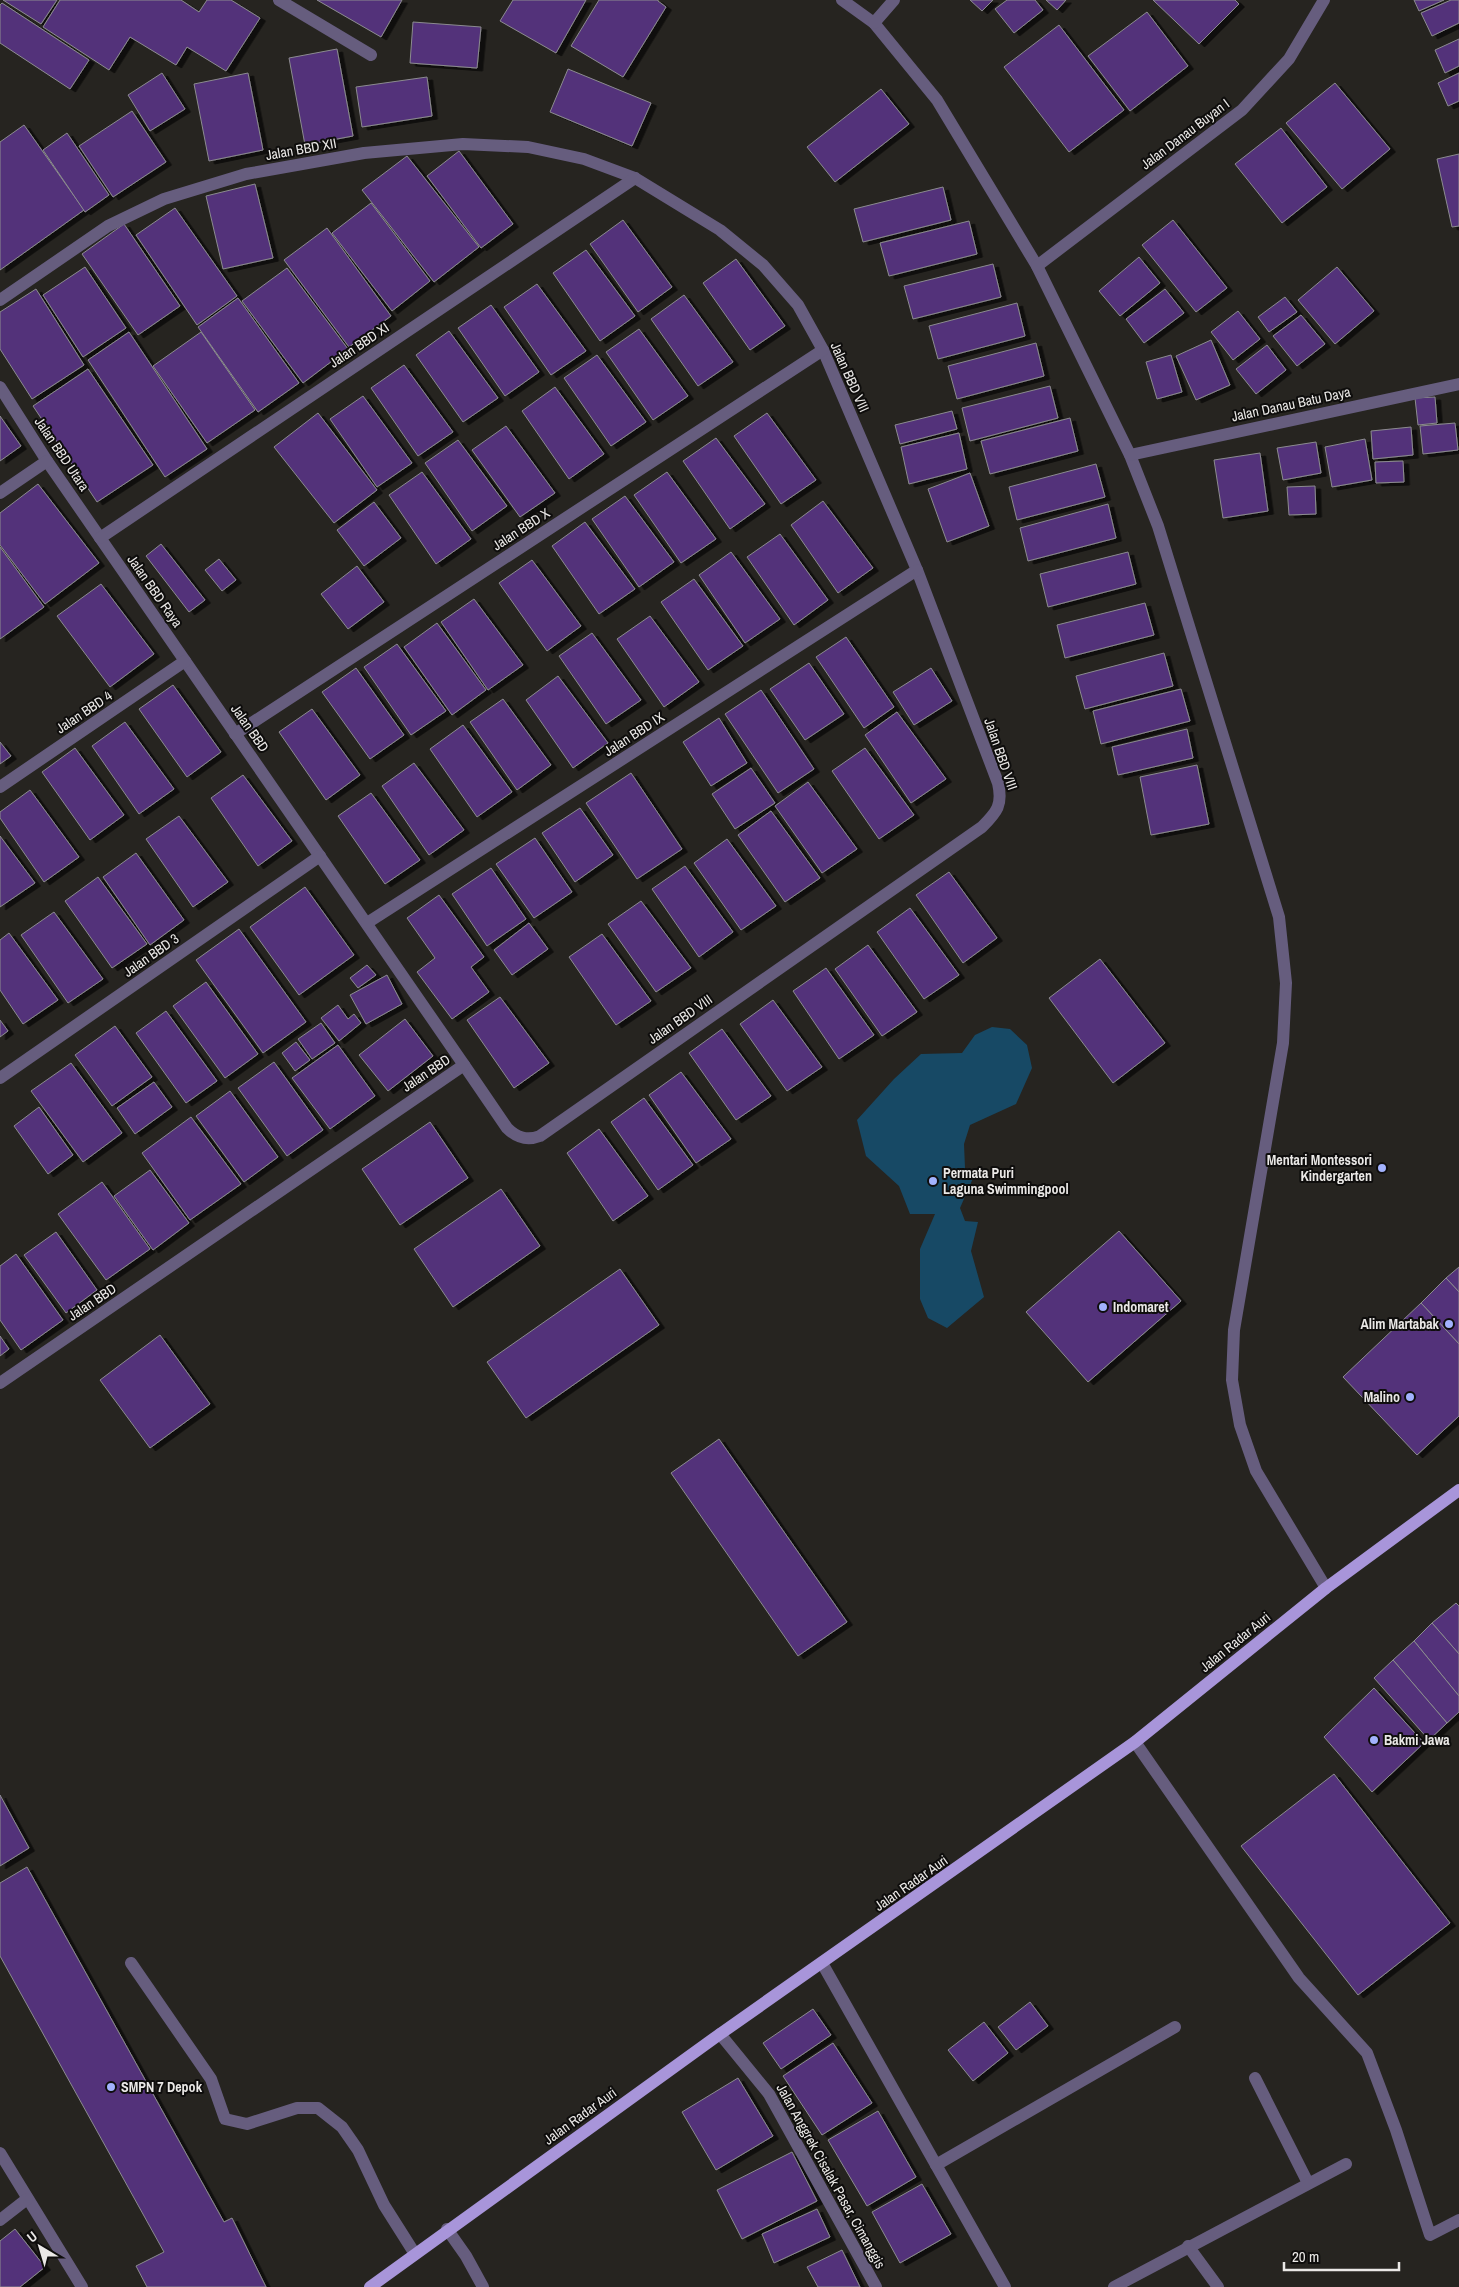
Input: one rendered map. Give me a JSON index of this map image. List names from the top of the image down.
{
  "streets": {
    "main road": ["Jalan Radar Auri"],
    "street": [
      "Jalan Danau Buyan I",
      "Jalan BBD XII",
      "Jalan BBD XI",
      "Jalan BBD VIII",
      "Jalan Danau Batu Daya",
      "Jalan BBD Utara",
      "Jalan BBD X",
      "Jalan BBD Raya",
      "Jalan BBD 4",
      "Jalan BBD",
      "Jalan BBD IX",
      "Jalan BBD 3",
      "Jalan Anggrek Cisalak Pasar, Cimanggis"
    ]
  },
  "crossings": [
    ["Jalan BBD XII", "Jalan BBD XI"],
    ["Jalan BBD XII", "Jalan BBD VIII"],
    ["Jalan BBD XI", "Jalan BBD VIII"],
    ["Jalan BBD XI", "Jalan BBD Utara"],
    ["Jalan BBD XI", "Jalan BBD Raya"],
    ["Jalan BBD VIII", "Jalan BBD X"],
    ["Jalan BBD VIII", "Jalan BBD"],
    ["Jalan BBD VIII", "Jalan BBD IX"],
    ["Jalan BBD Utara", "Jalan BBD Raya"],
    ["Jalan BBD X", "Jalan BBD"],
    ["Jalan BBD Raya", "Jalan BBD 4"],
    ["Jalan BBD Raya", "Jalan BBD"],
    ["Jalan BBD 4", "Jalan BBD"],
    ["Jalan BBD", "Jalan BBD IX"],
    ["Jalan BBD", "Jalan BBD 3"],
    ["Jalan Radar Auri", "Jalan Anggrek Cisalak Pasar, Cimanggis"]
  ],
  "places": [
    "Mentari Montessori Kindergarten",
    "Permata Puri Laguna Swimmingpool",
    "Indomaret",
    "Alim Martabak",
    "Malino",
    "Bakmi Jawa",
    "SMPN 7 Depok"
  ],
  "scale_bar": "20 m",
  "north": "top left"
}
